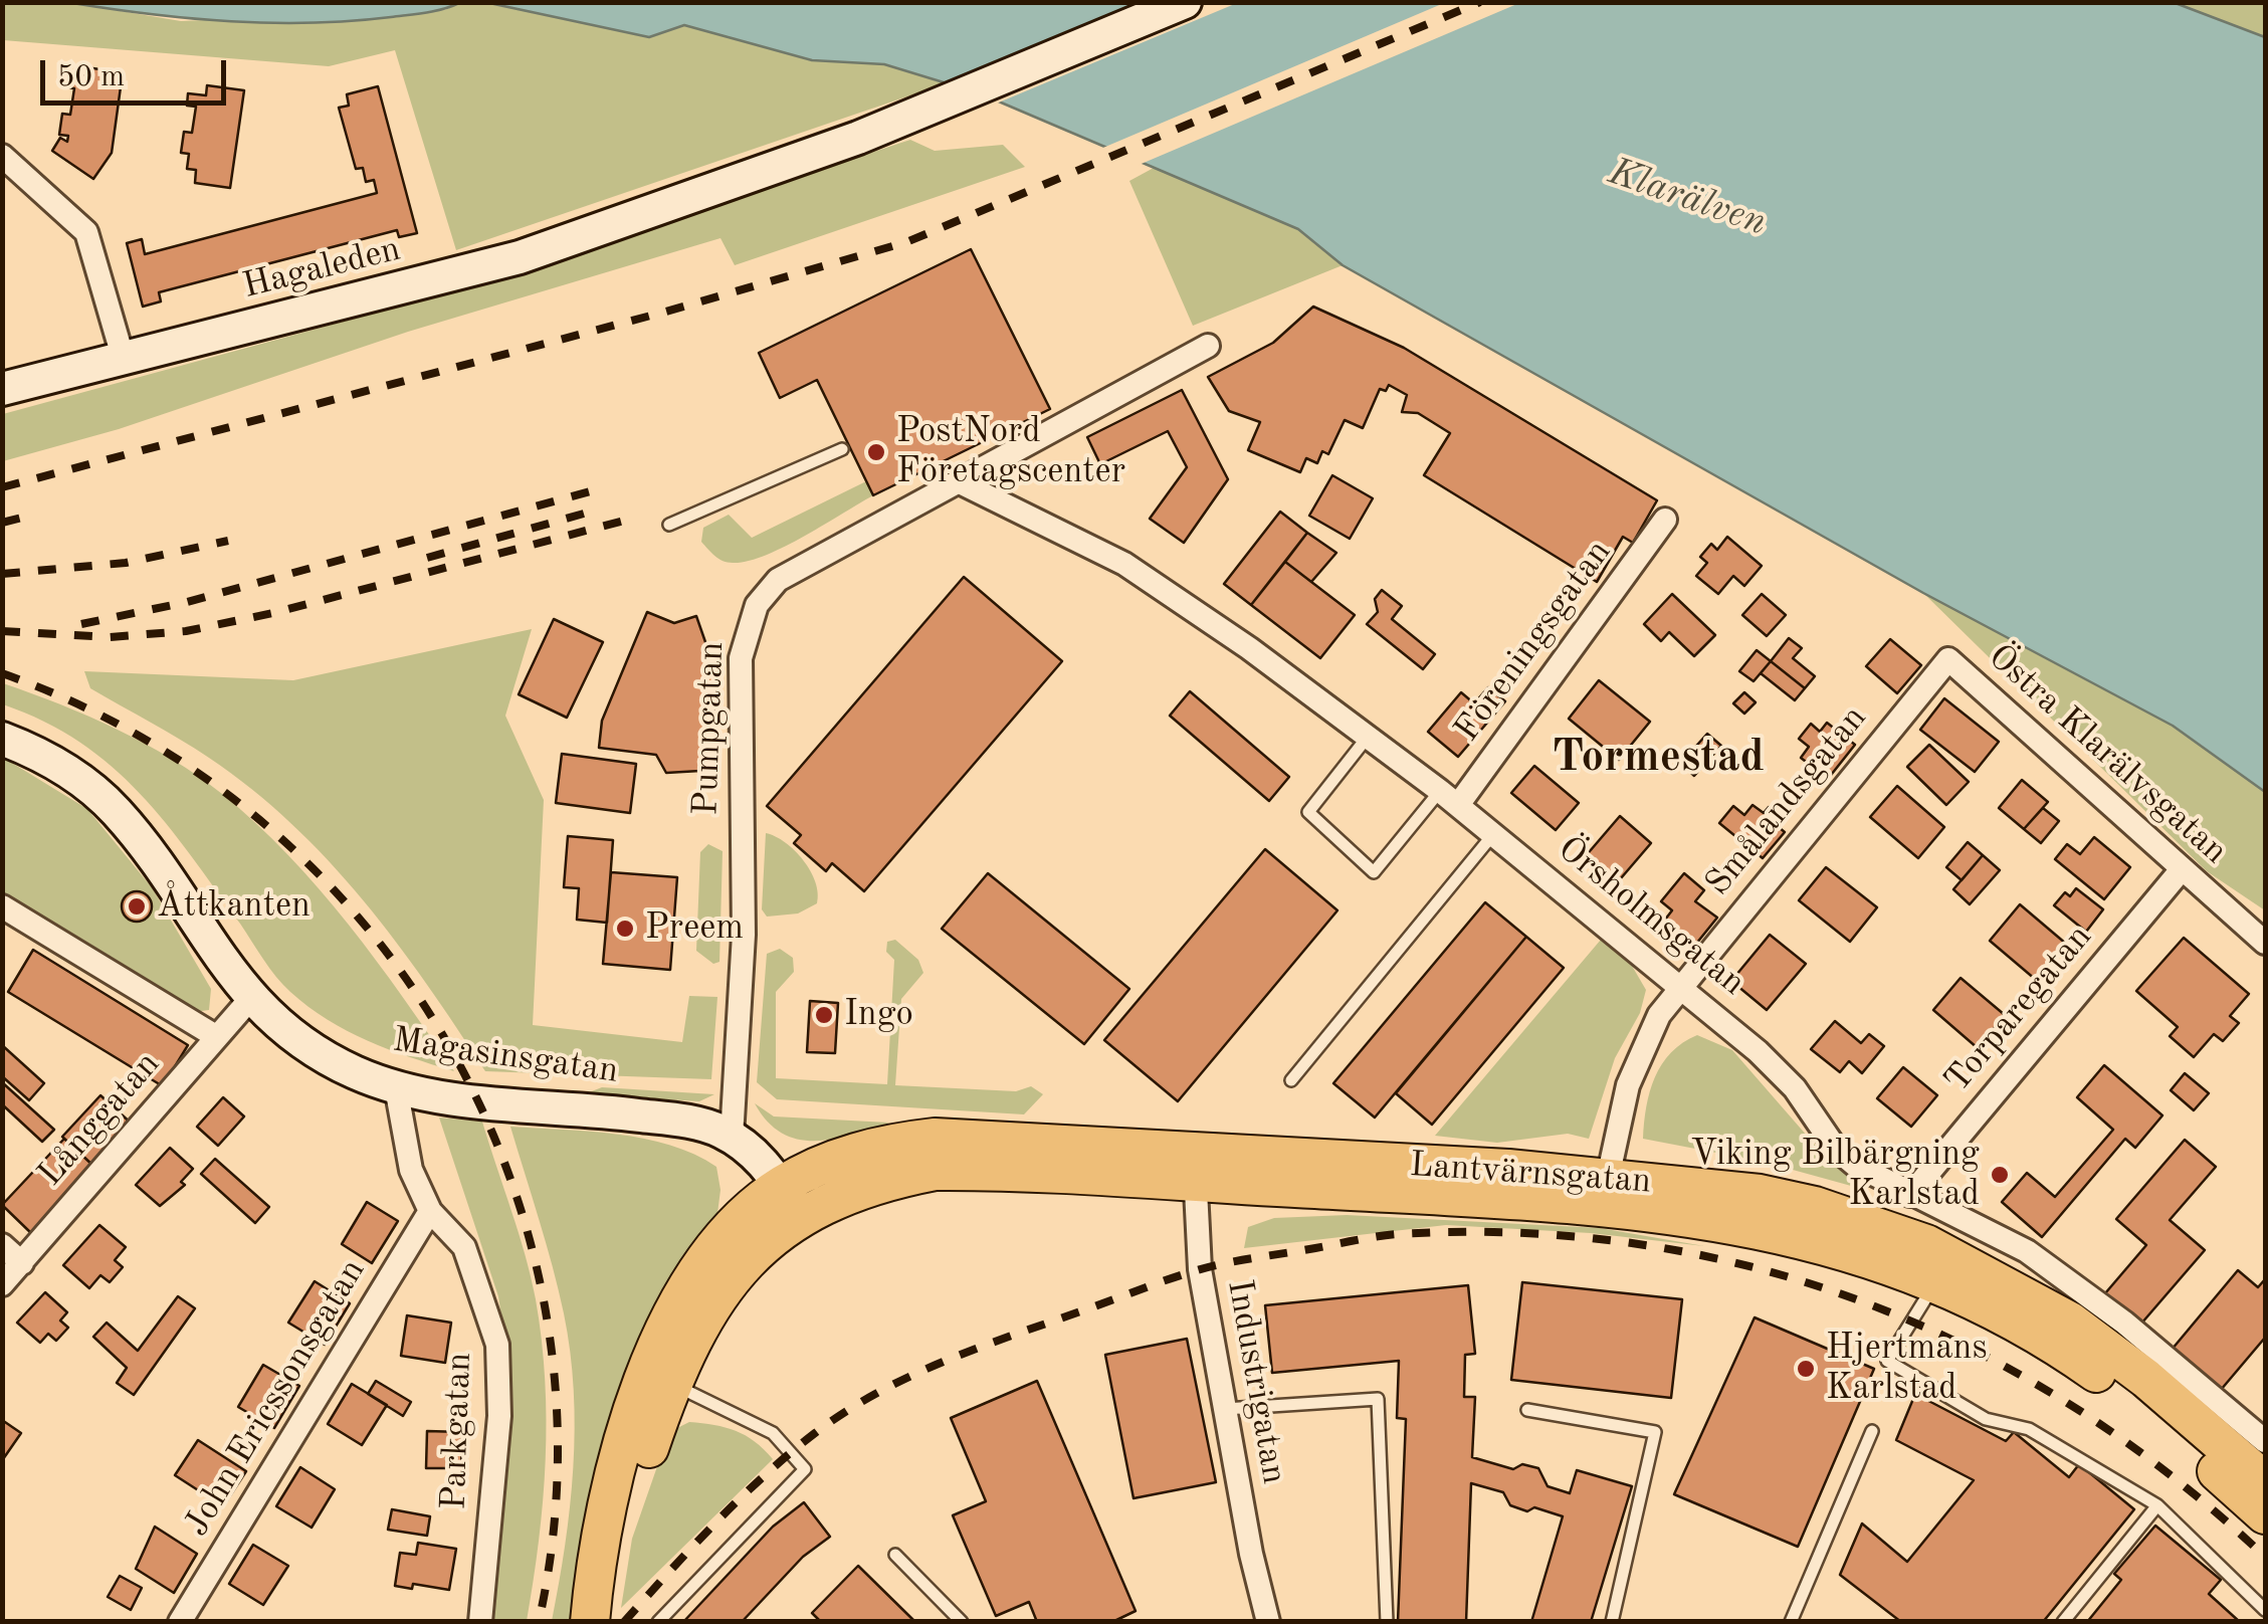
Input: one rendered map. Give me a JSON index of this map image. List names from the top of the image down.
{
  "streets": {
    "main road": ["Lantvärnsgatan"],
    "street": [
      "Hagaleden",
      "Föreningsgatan",
      "Pumpgatan",
      "Östra Klarälvsgatan",
      "Smålandsgatan",
      "Örsholmsgatan",
      "Torparegatan",
      "Magasinsgatan",
      "Långgatan",
      "Industrigatan",
      "John Ericssonsgatan",
      "Parkgatan"
    ]
  },
  "crossings": [
    ["Föreningsgatan", "Örsholmsgatan"],
    ["Pumpgatan", "Örsholmsgatan"],
    ["Pumpgatan", "Magasinsgatan"],
    ["Östra Klarälvsgatan", "Smålandsgatan"],
    ["Östra Klarälvsgatan", "Torparegatan"],
    ["Smålandsgatan", "Örsholmsgatan"],
    ["Örsholmsgatan", "Torparegatan"],
    ["Magasinsgatan", "Långgatan"],
    ["Magasinsgatan", "Lantvärnsgatan"],
    ["Magasinsgatan", "Parkgatan"],
    ["Lantvärnsgatan", "Industrigatan"],
    ["John Ericssonsgatan", "Parkgatan"]
  ],
  "districts": ["Tormestad"],
  "water": ["Klarälven"],
  "places": [
    "PostNord Företagscenter",
    "Åttkanten",
    "Preem",
    "Ingo",
    "Viking Bilbärgning Karlstad",
    "Hjertmans Karlstad"
  ],
  "scale_bar": "50 m"
}
